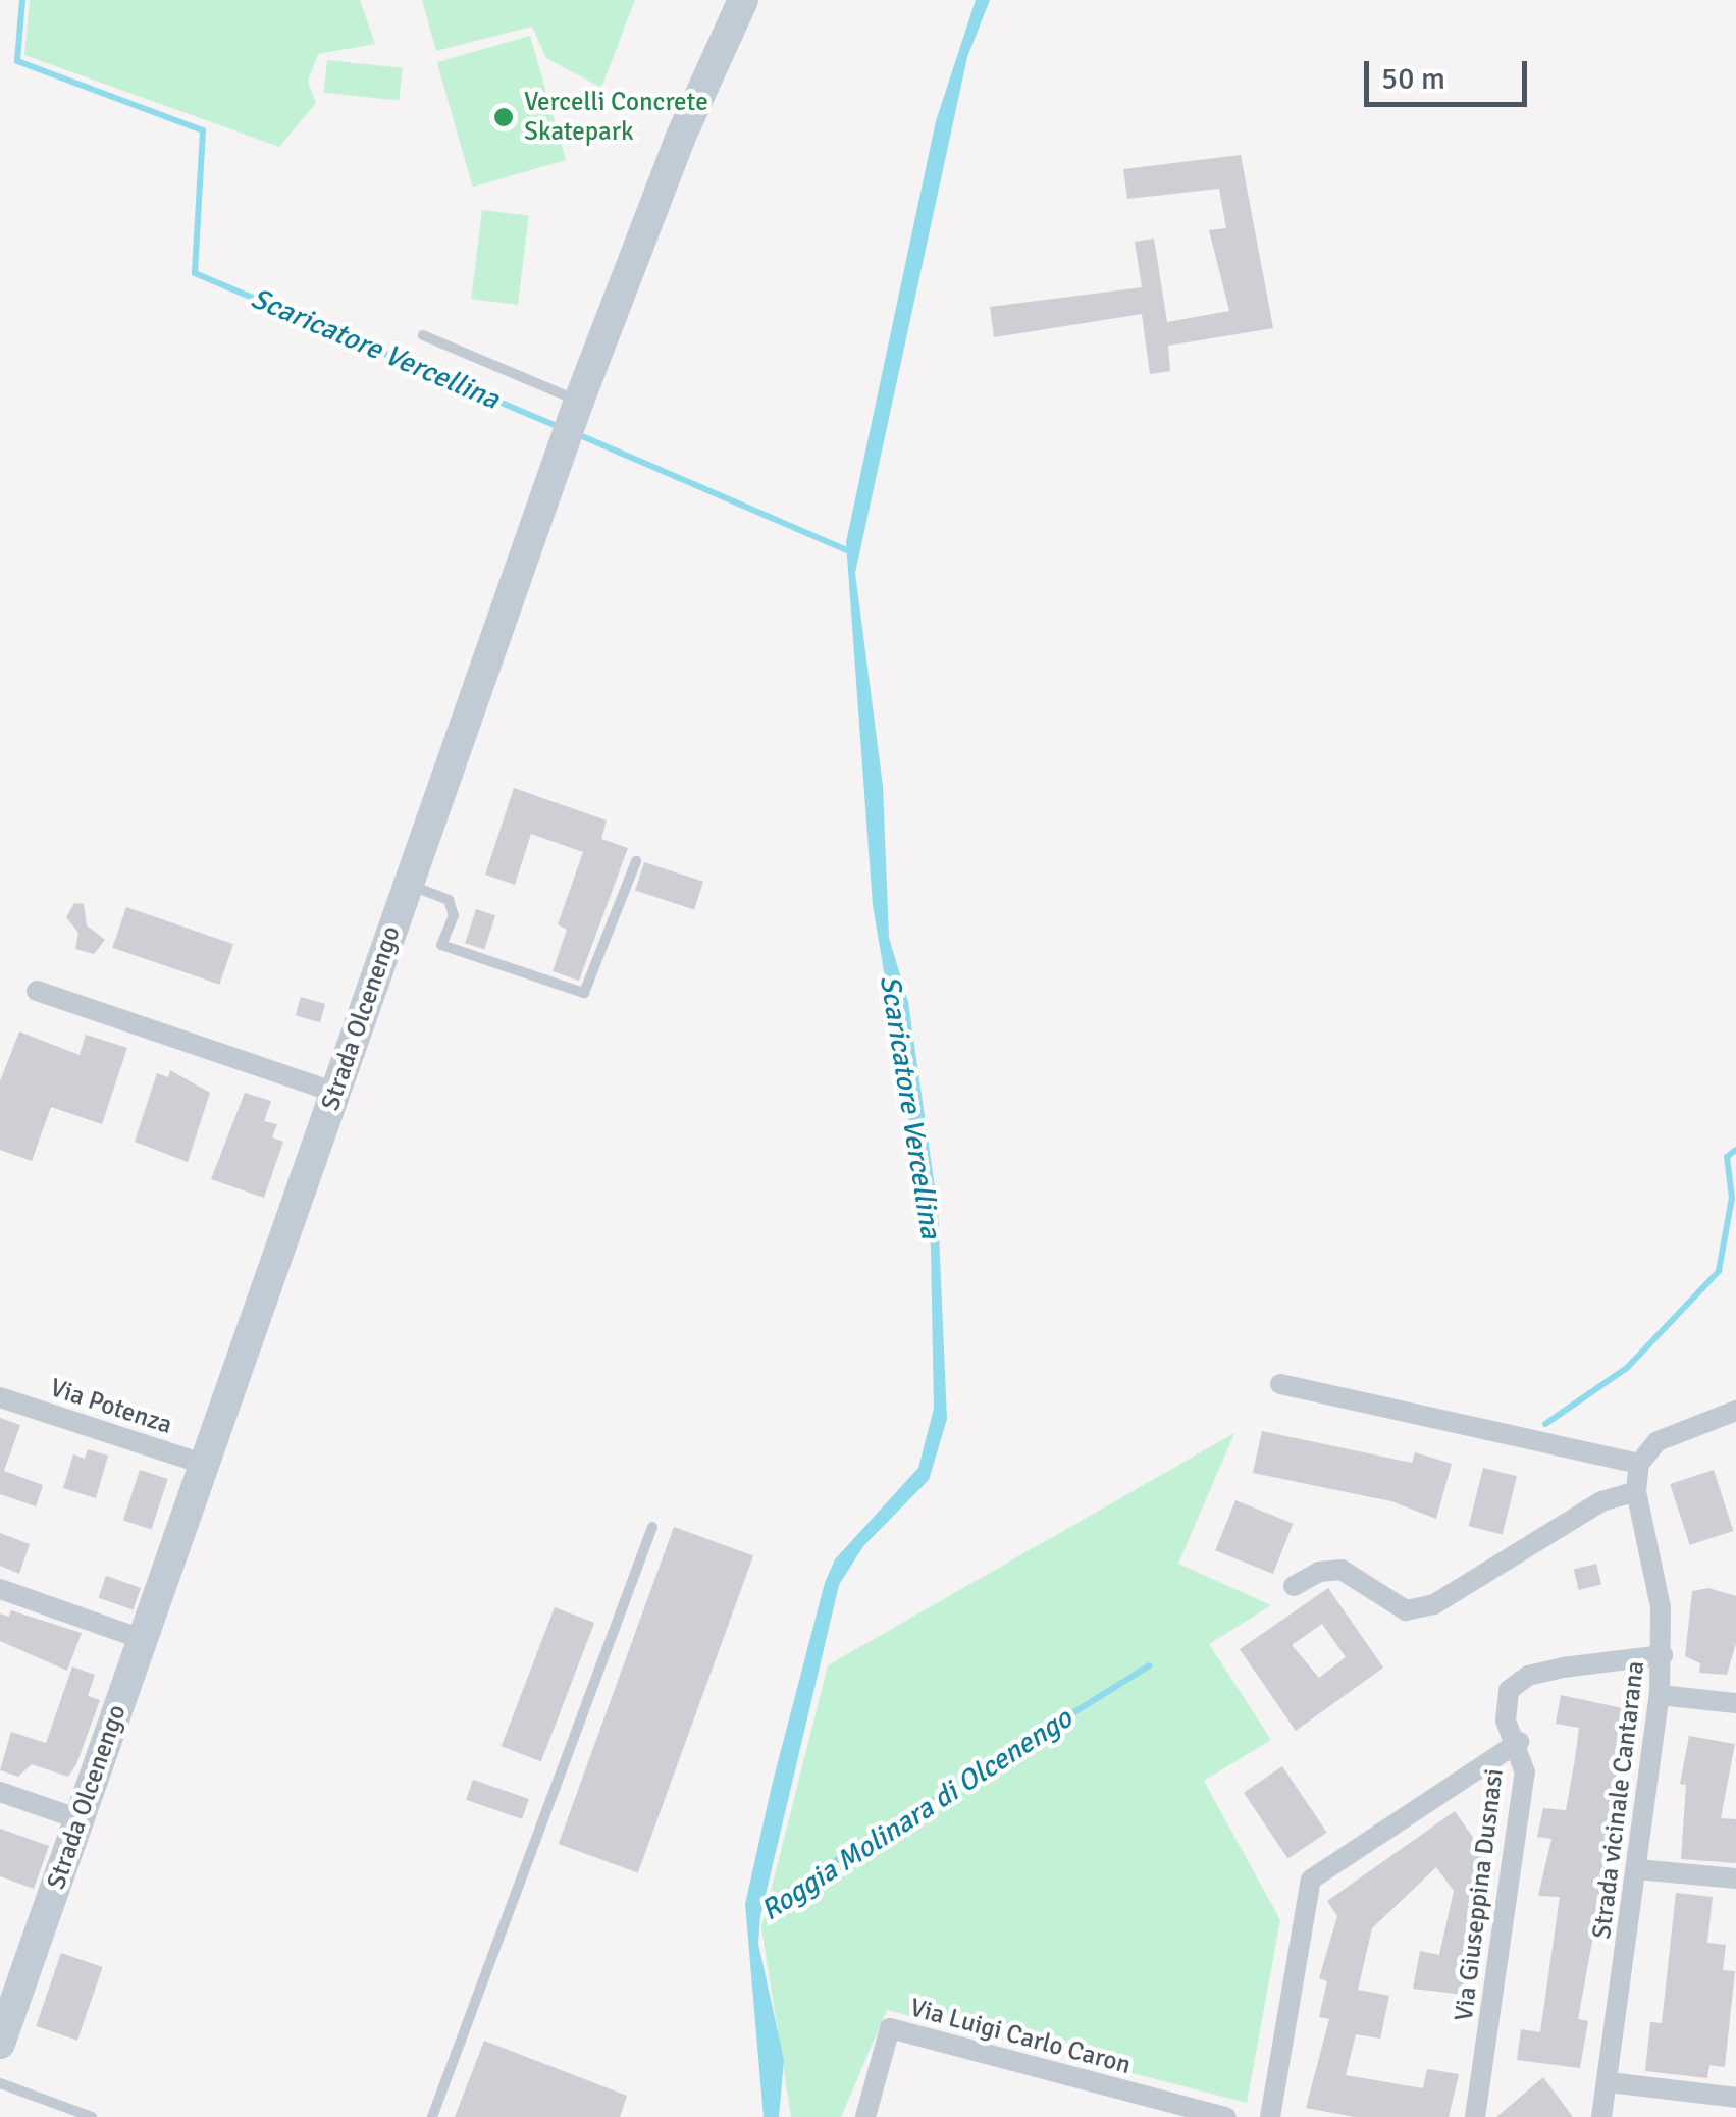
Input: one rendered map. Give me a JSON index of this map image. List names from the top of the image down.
{
  "streets": {
    "street": [
      "Strada Olcenengo",
      "Via Potenza",
      "Strada vicinale Cantarana",
      "Via Giuseppina Dusnasi",
      "Via Luigi Carlo Caron"
    ]
  },
  "crossings": [
    ["Strada Olcenengo", "Via Potenza"]
  ],
  "water": ["Scaricatore Vercellina", "Roggia Molinara di Olcenengo"],
  "places": ["Vercelli Concrete Skatepark"],
  "scale_bar": "50 m"
}
